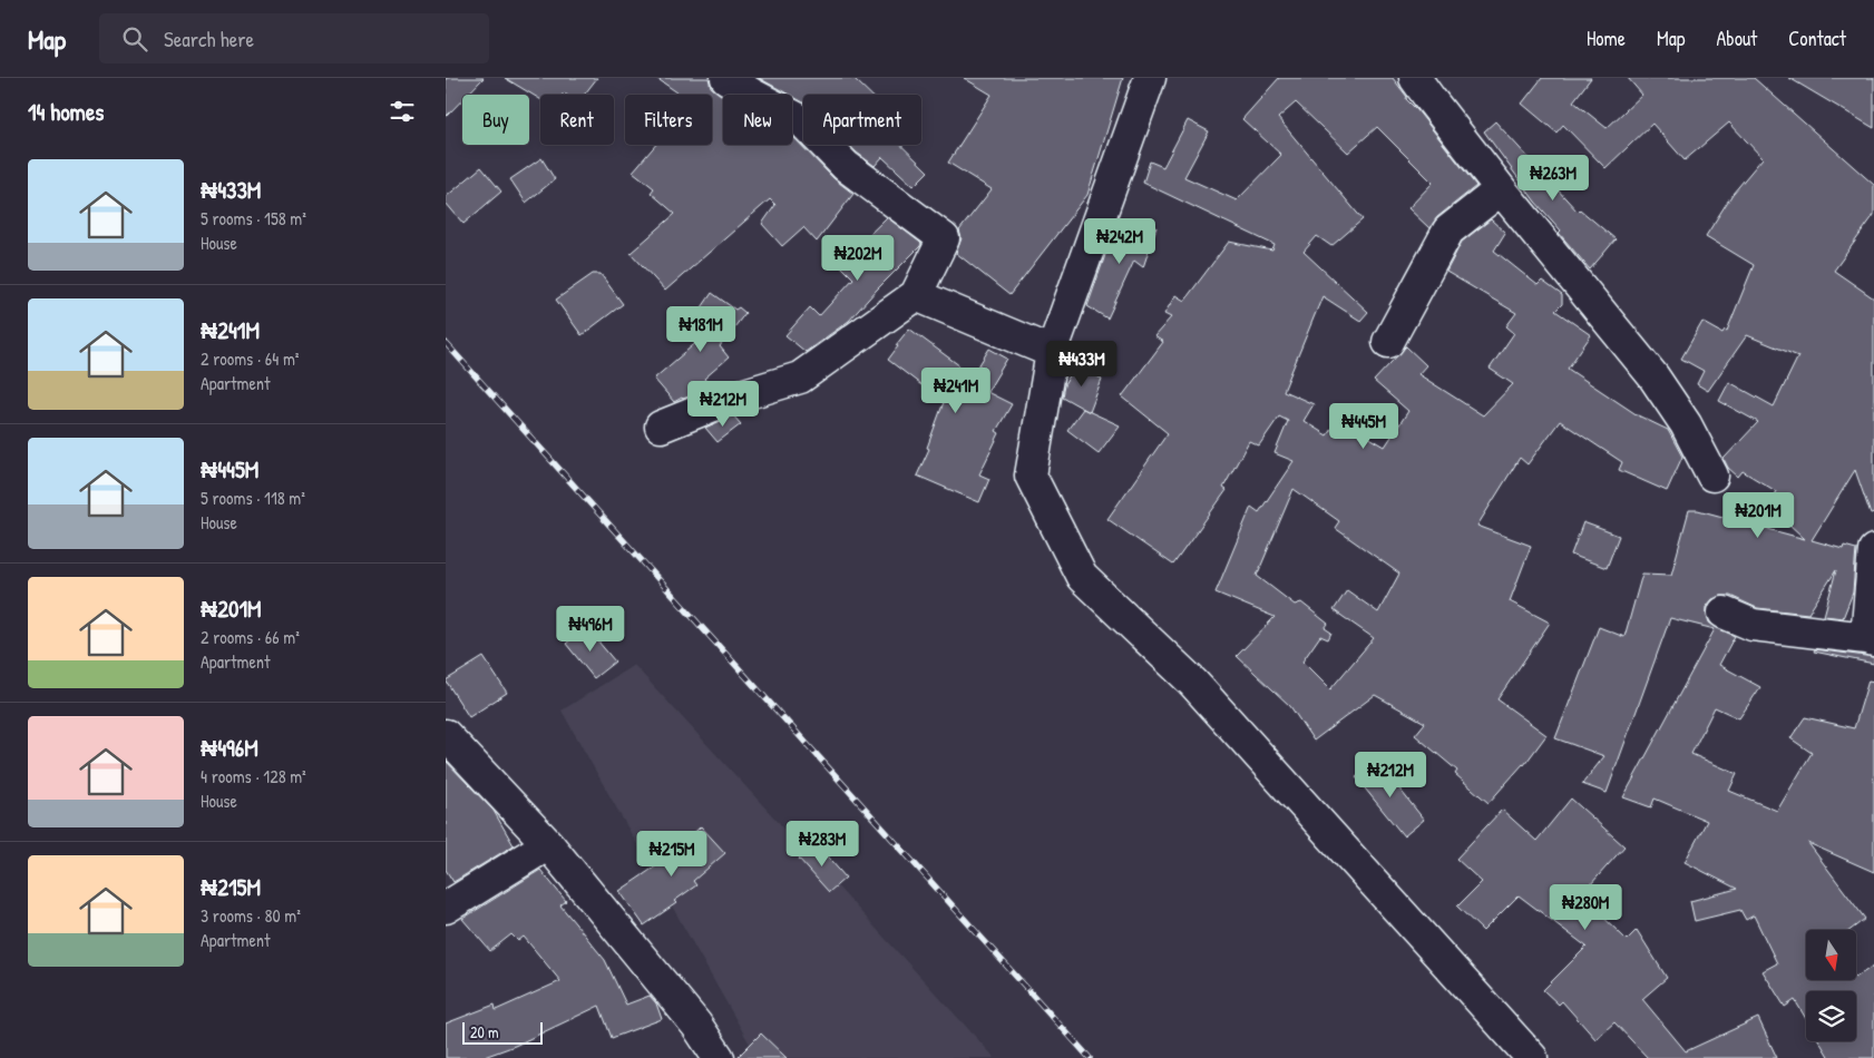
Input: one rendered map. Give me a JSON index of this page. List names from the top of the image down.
{
  "scale_bar": "20 m",
  "north": "bottom",
  "page": {
    "header": "Map",
    "search": "Search here",
    "nav": [
      "Home",
      "Map",
      "About",
      "Contact"
    ],
    "heading": "14 homes",
    "chip": [
      "Buy",
      "Rent",
      "Filters",
      "New",
      "Apartment"
    ],
    "list": [
      {
        "name": "₦433M",
        "note": "5 rooms · 158 m² · House"
      },
      {
        "name": "₦241M",
        "note": "2 rooms · 64 m² · Apartment"
      },
      {
        "name": "₦445M",
        "note": "5 rooms · 118 m² · House"
      },
      {
        "name": "₦201M",
        "note": "2 rooms · 66 m² · Apartment"
      },
      {
        "name": "₦496M",
        "note": "4 rooms · 128 m² · House"
      },
      {
        "name": "₦215M",
        "note": "3 rooms · 80 m² · Apartment"
      }
    ],
    "price": [
      "₦263M",
      "₦242M",
      "₦202M",
      "₦181M",
      "₦433M",
      "₦241M",
      "₦212M",
      "₦445M",
      "₦201M",
      "₦496M",
      "₦212M",
      "₦283M",
      "₦215M",
      "₦280M"
    ],
    "scale": "20 m"
  }
}
